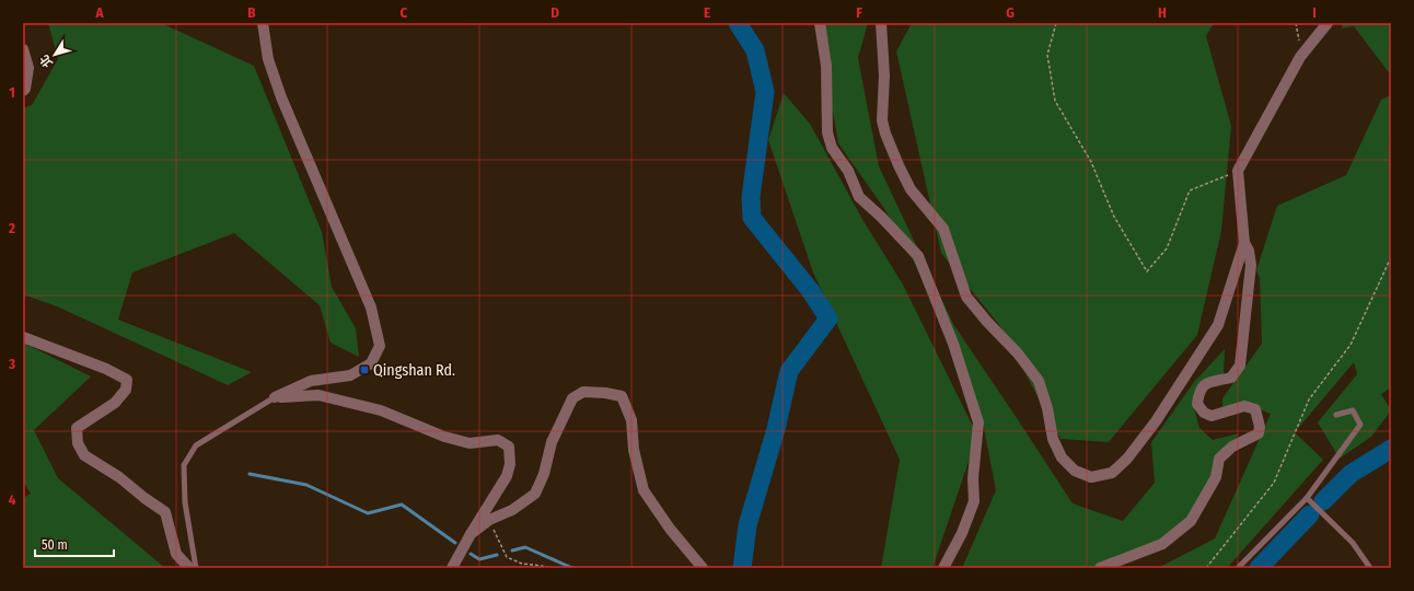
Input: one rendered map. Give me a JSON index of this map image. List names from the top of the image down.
{
  "places": {
    "transit": ["Qingshan Rd."]
  },
  "scale_bar": "50 m",
  "north": "bottom left",
  "grid": {
    "columns": [
      "A",
      "B",
      "C",
      "D",
      "E",
      "F",
      "G",
      "H",
      "I"
    ],
    "rows": [
      "1",
      "2",
      "3",
      "4"
    ]
  }
}
